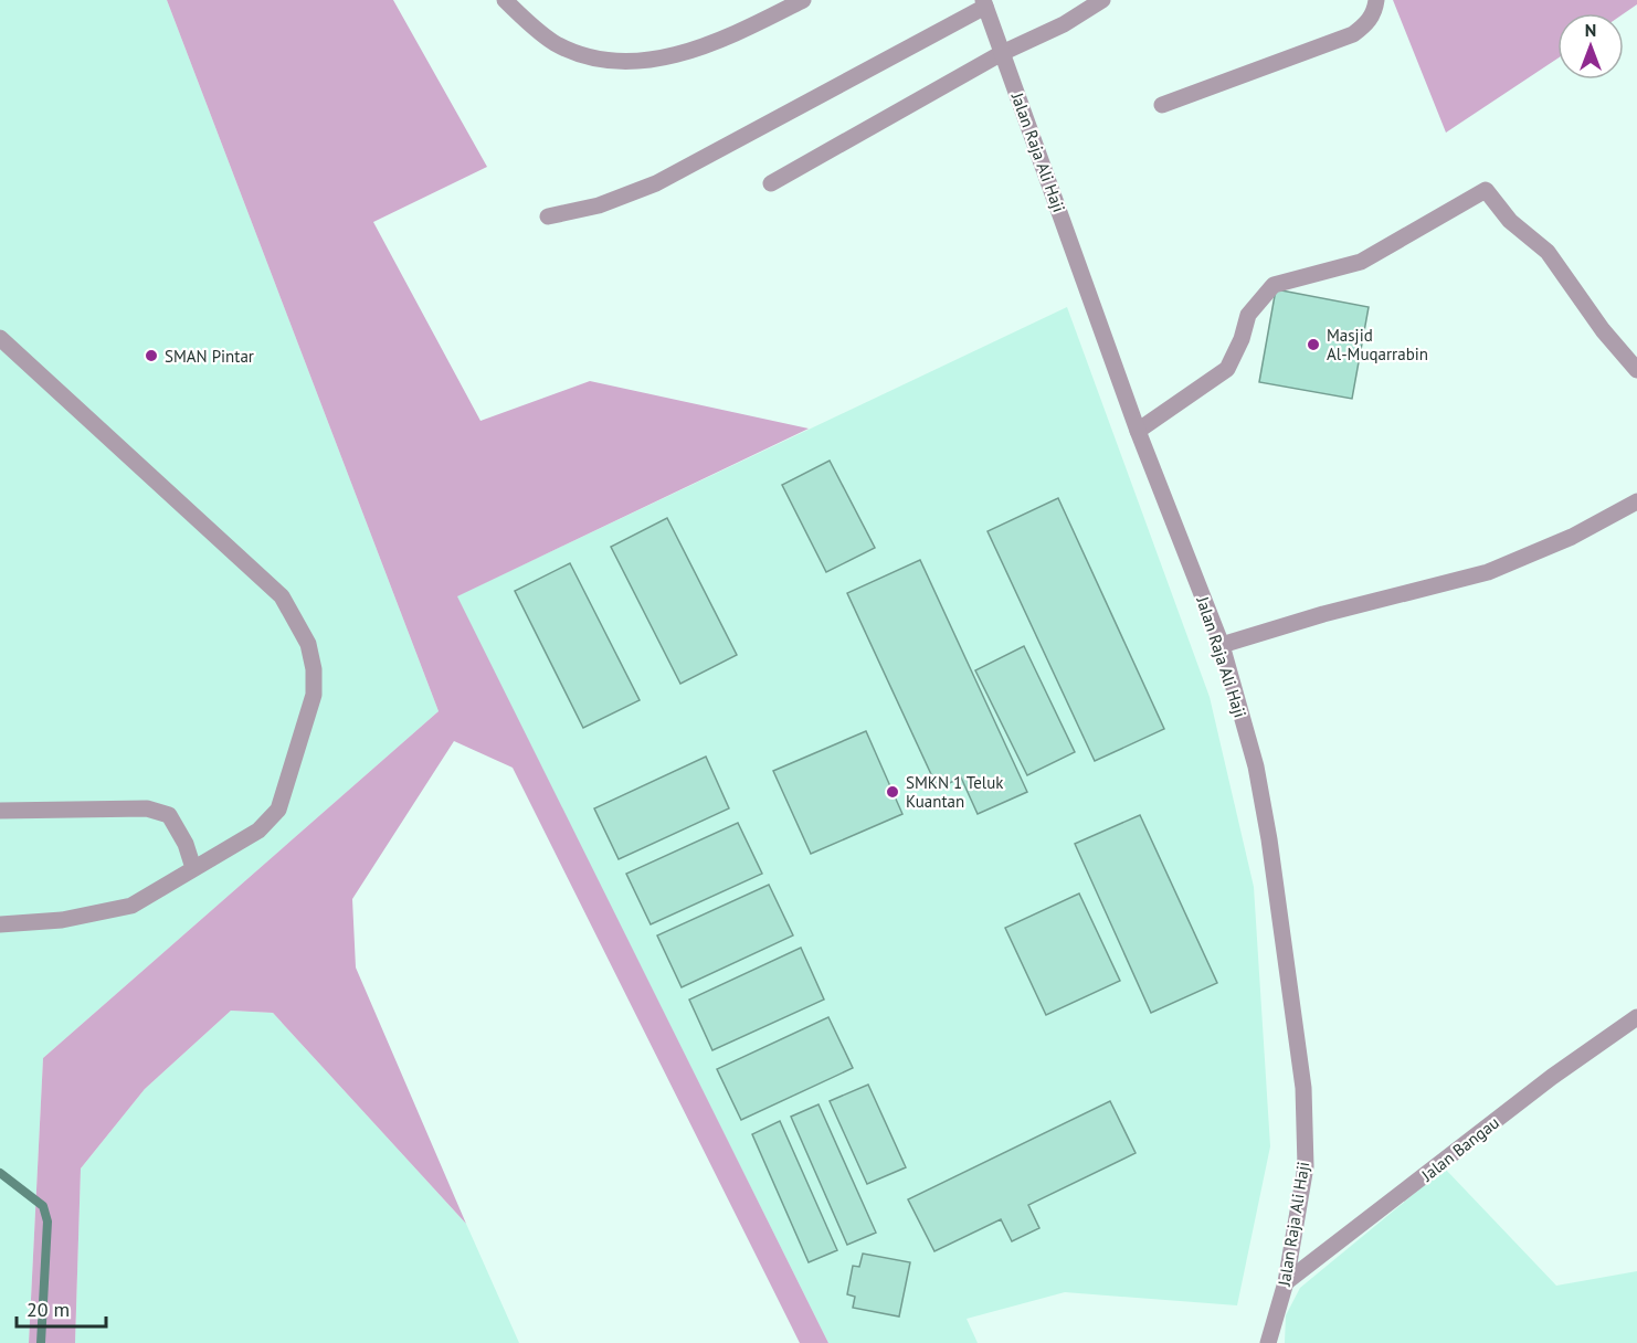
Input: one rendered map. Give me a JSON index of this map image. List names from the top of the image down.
{
  "streets": {
    "street": ["Jalan Raja Ali Haji", "Jalan Bangau"]
  },
  "crossings": [
    ["Jalan Raja Ali Haji", "Jalan Bangau"]
  ],
  "places": ["Masjid Al-Muqarrabin", "SMAN Pintar", "SMKN 1 Teluk Kuantan"],
  "scale_bar": "20 m",
  "north": "top"
}
